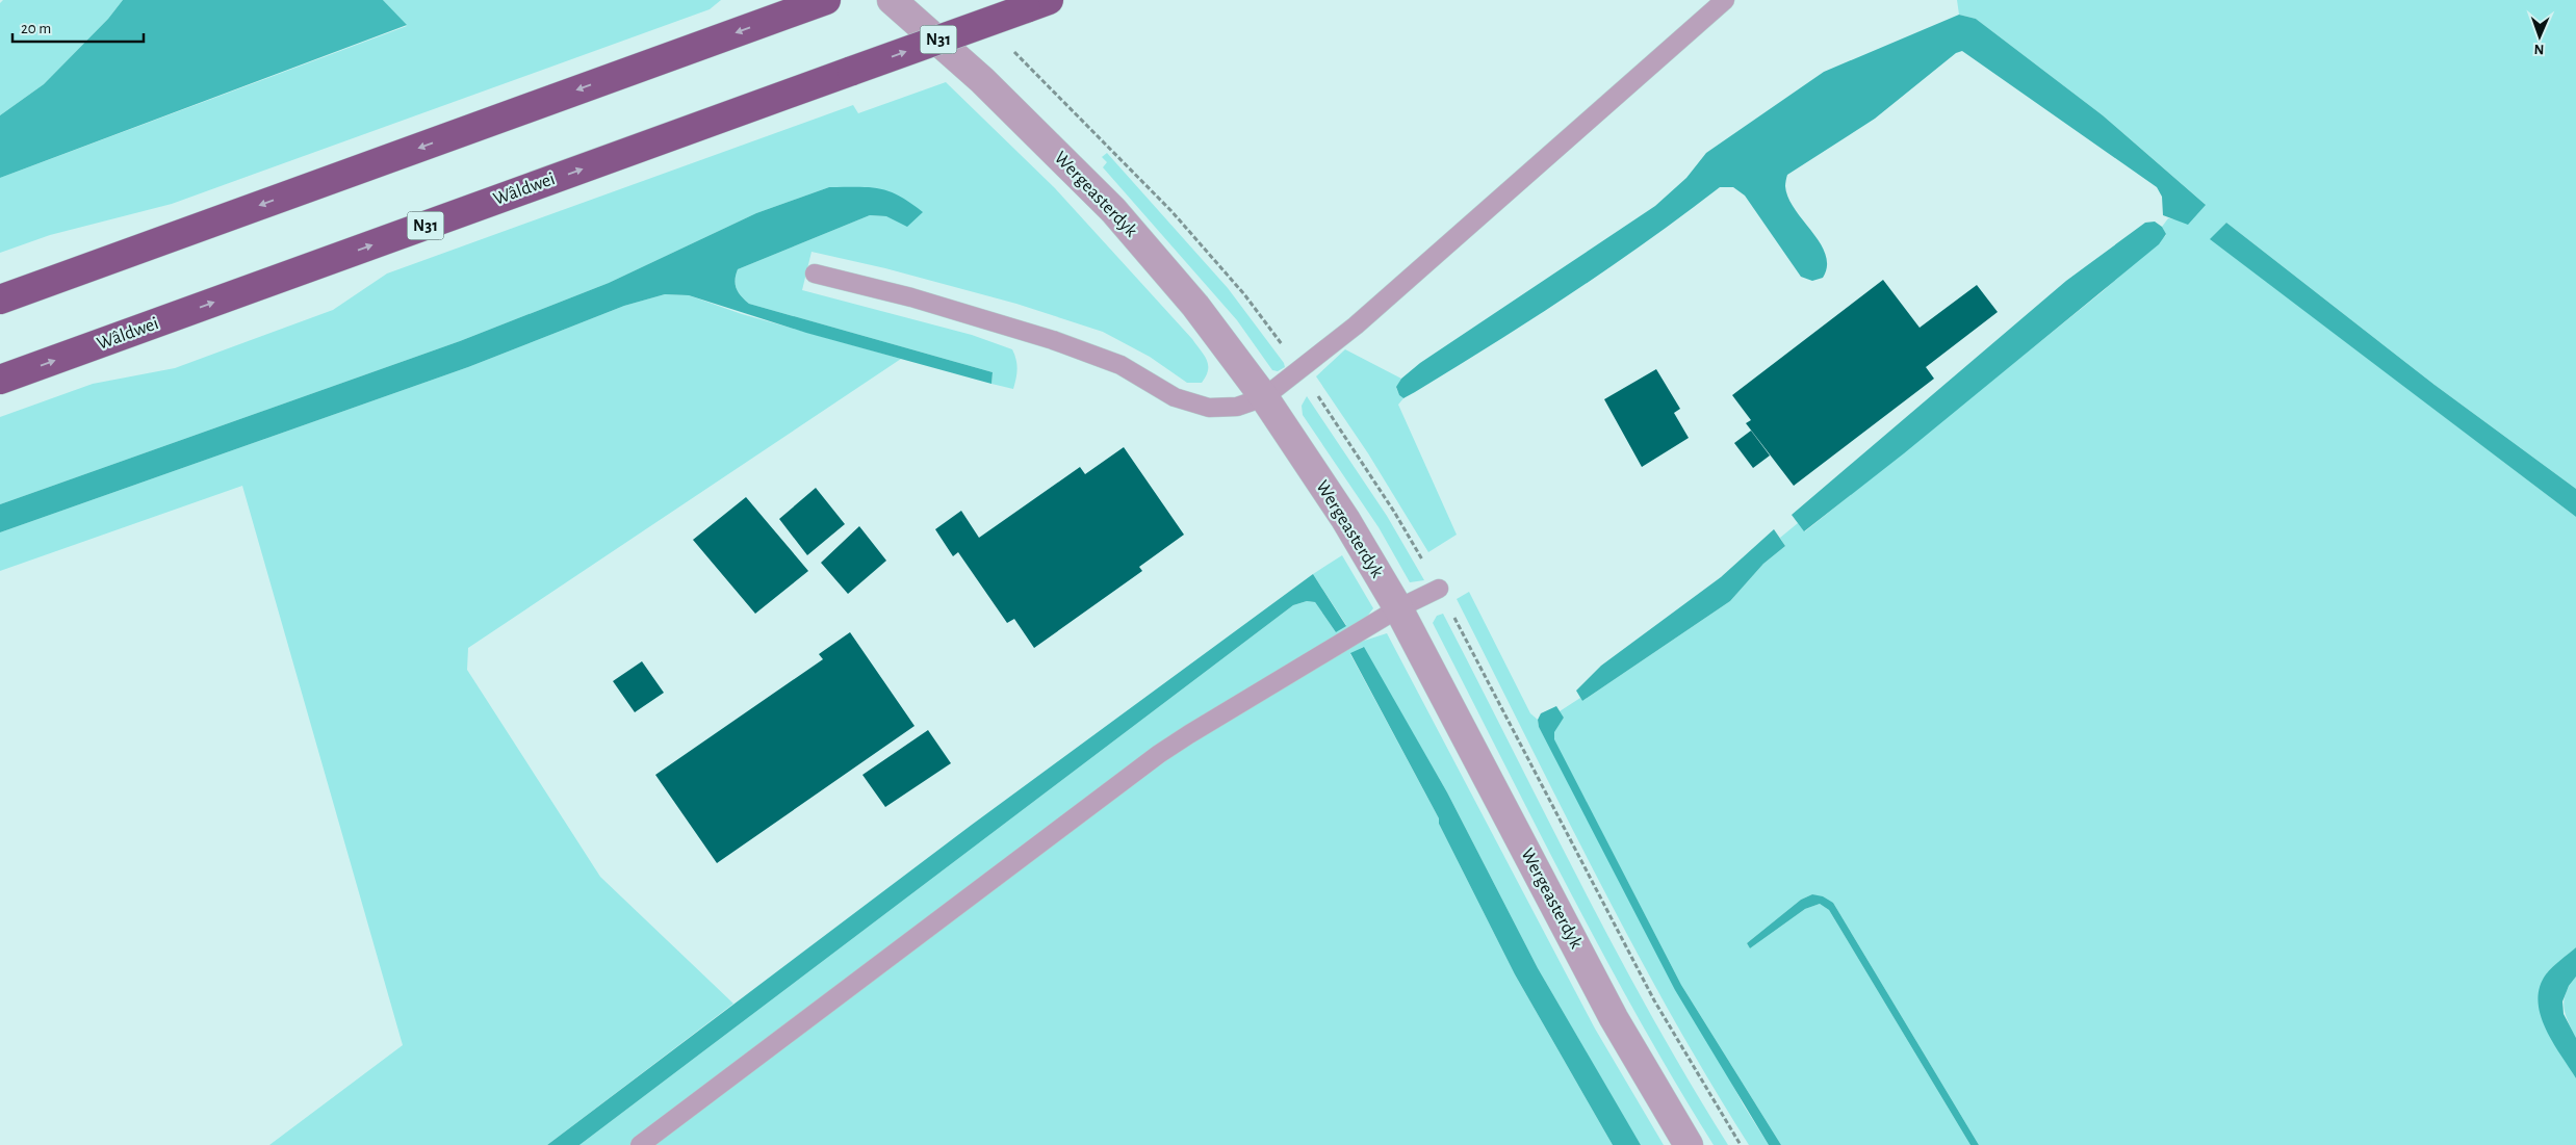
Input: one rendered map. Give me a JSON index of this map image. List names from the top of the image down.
{
  "streets": {
    "highway": ["N31", "Wâldwei"],
    "street": ["Wergeasterdyk"]
  },
  "scale_bar": "20 m",
  "north": "bottom"
}
